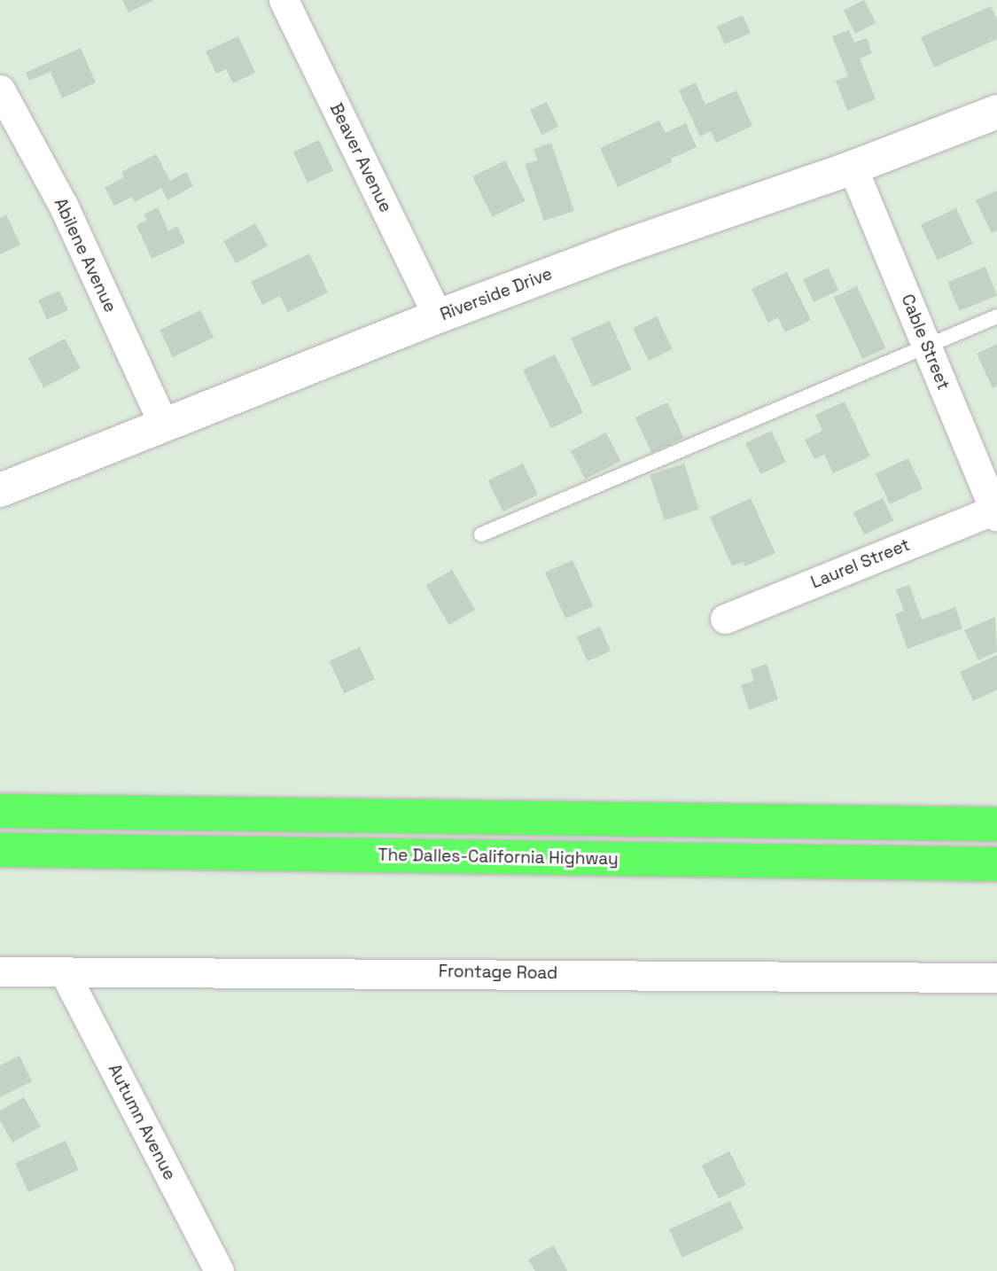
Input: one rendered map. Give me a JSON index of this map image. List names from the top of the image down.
{
  "streets": {
    "highway": ["The Dalles-California Highway"],
    "street": [
      "Beaver Avenue",
      "Abilene Avenue",
      "Riverside Drive",
      "Cable Street",
      "Laurel Street",
      "Frontage Road",
      "Autumn Avenue"
    ]
  },
  "crossings": [
    ["Beaver Avenue", "Riverside Drive"],
    ["Abilene Avenue", "Riverside Drive"],
    ["Riverside Drive", "Cable Street"],
    ["Cable Street", "Laurel Street"],
    ["Frontage Road", "Autumn Avenue"]
  ]
}
